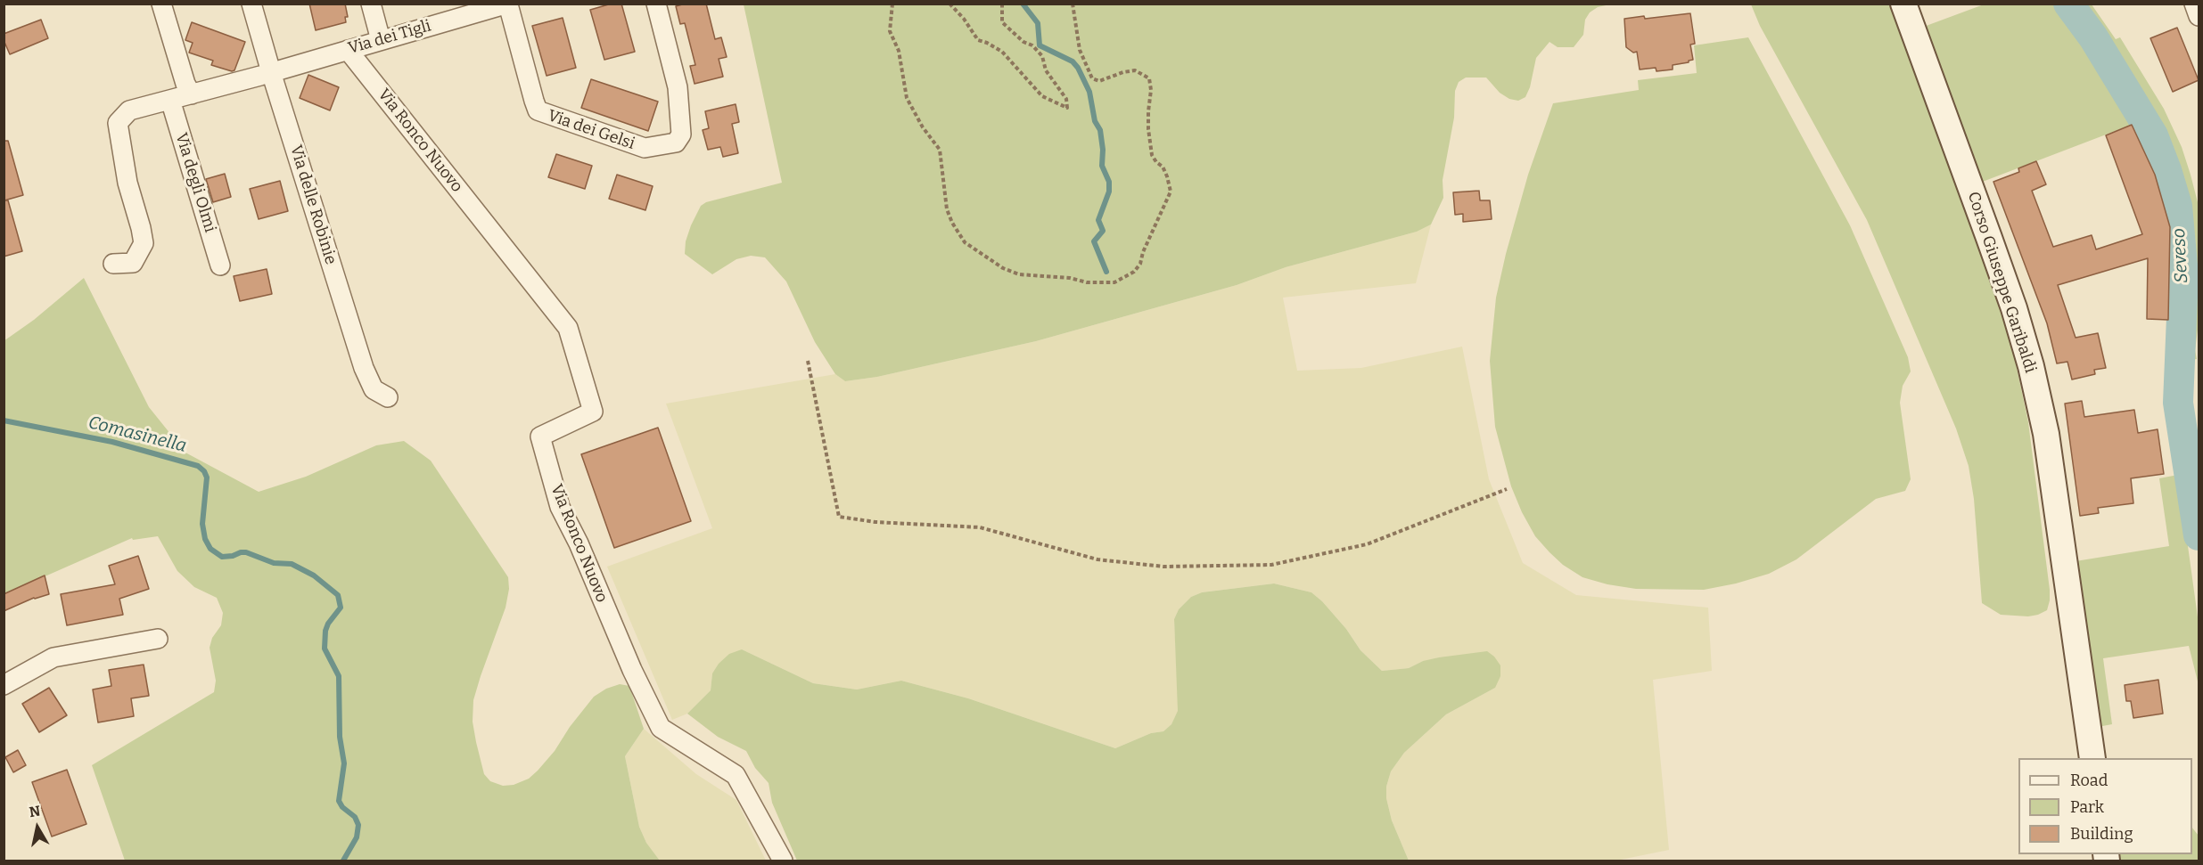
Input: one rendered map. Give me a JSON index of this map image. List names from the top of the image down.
{
  "streets": {
    "main road": ["Corso Giuseppe Garibaldi"],
    "street": [
      "Via dei Tigli",
      "Via dei Gelsi",
      "Via Ronco Nuovo",
      "Via degli Olmi",
      "Via delle Robinie"
    ]
  },
  "crossings": [
    ["Via dei Tigli", "Via dei Gelsi"],
    ["Via dei Tigli", "Via Ronco Nuovo"],
    ["Via dei Tigli", "Via delle Robinie"]
  ],
  "water": ["Seveso", "Comasinella"],
  "legend": ["Road", "Park", "Building"],
  "north": "top"
}
